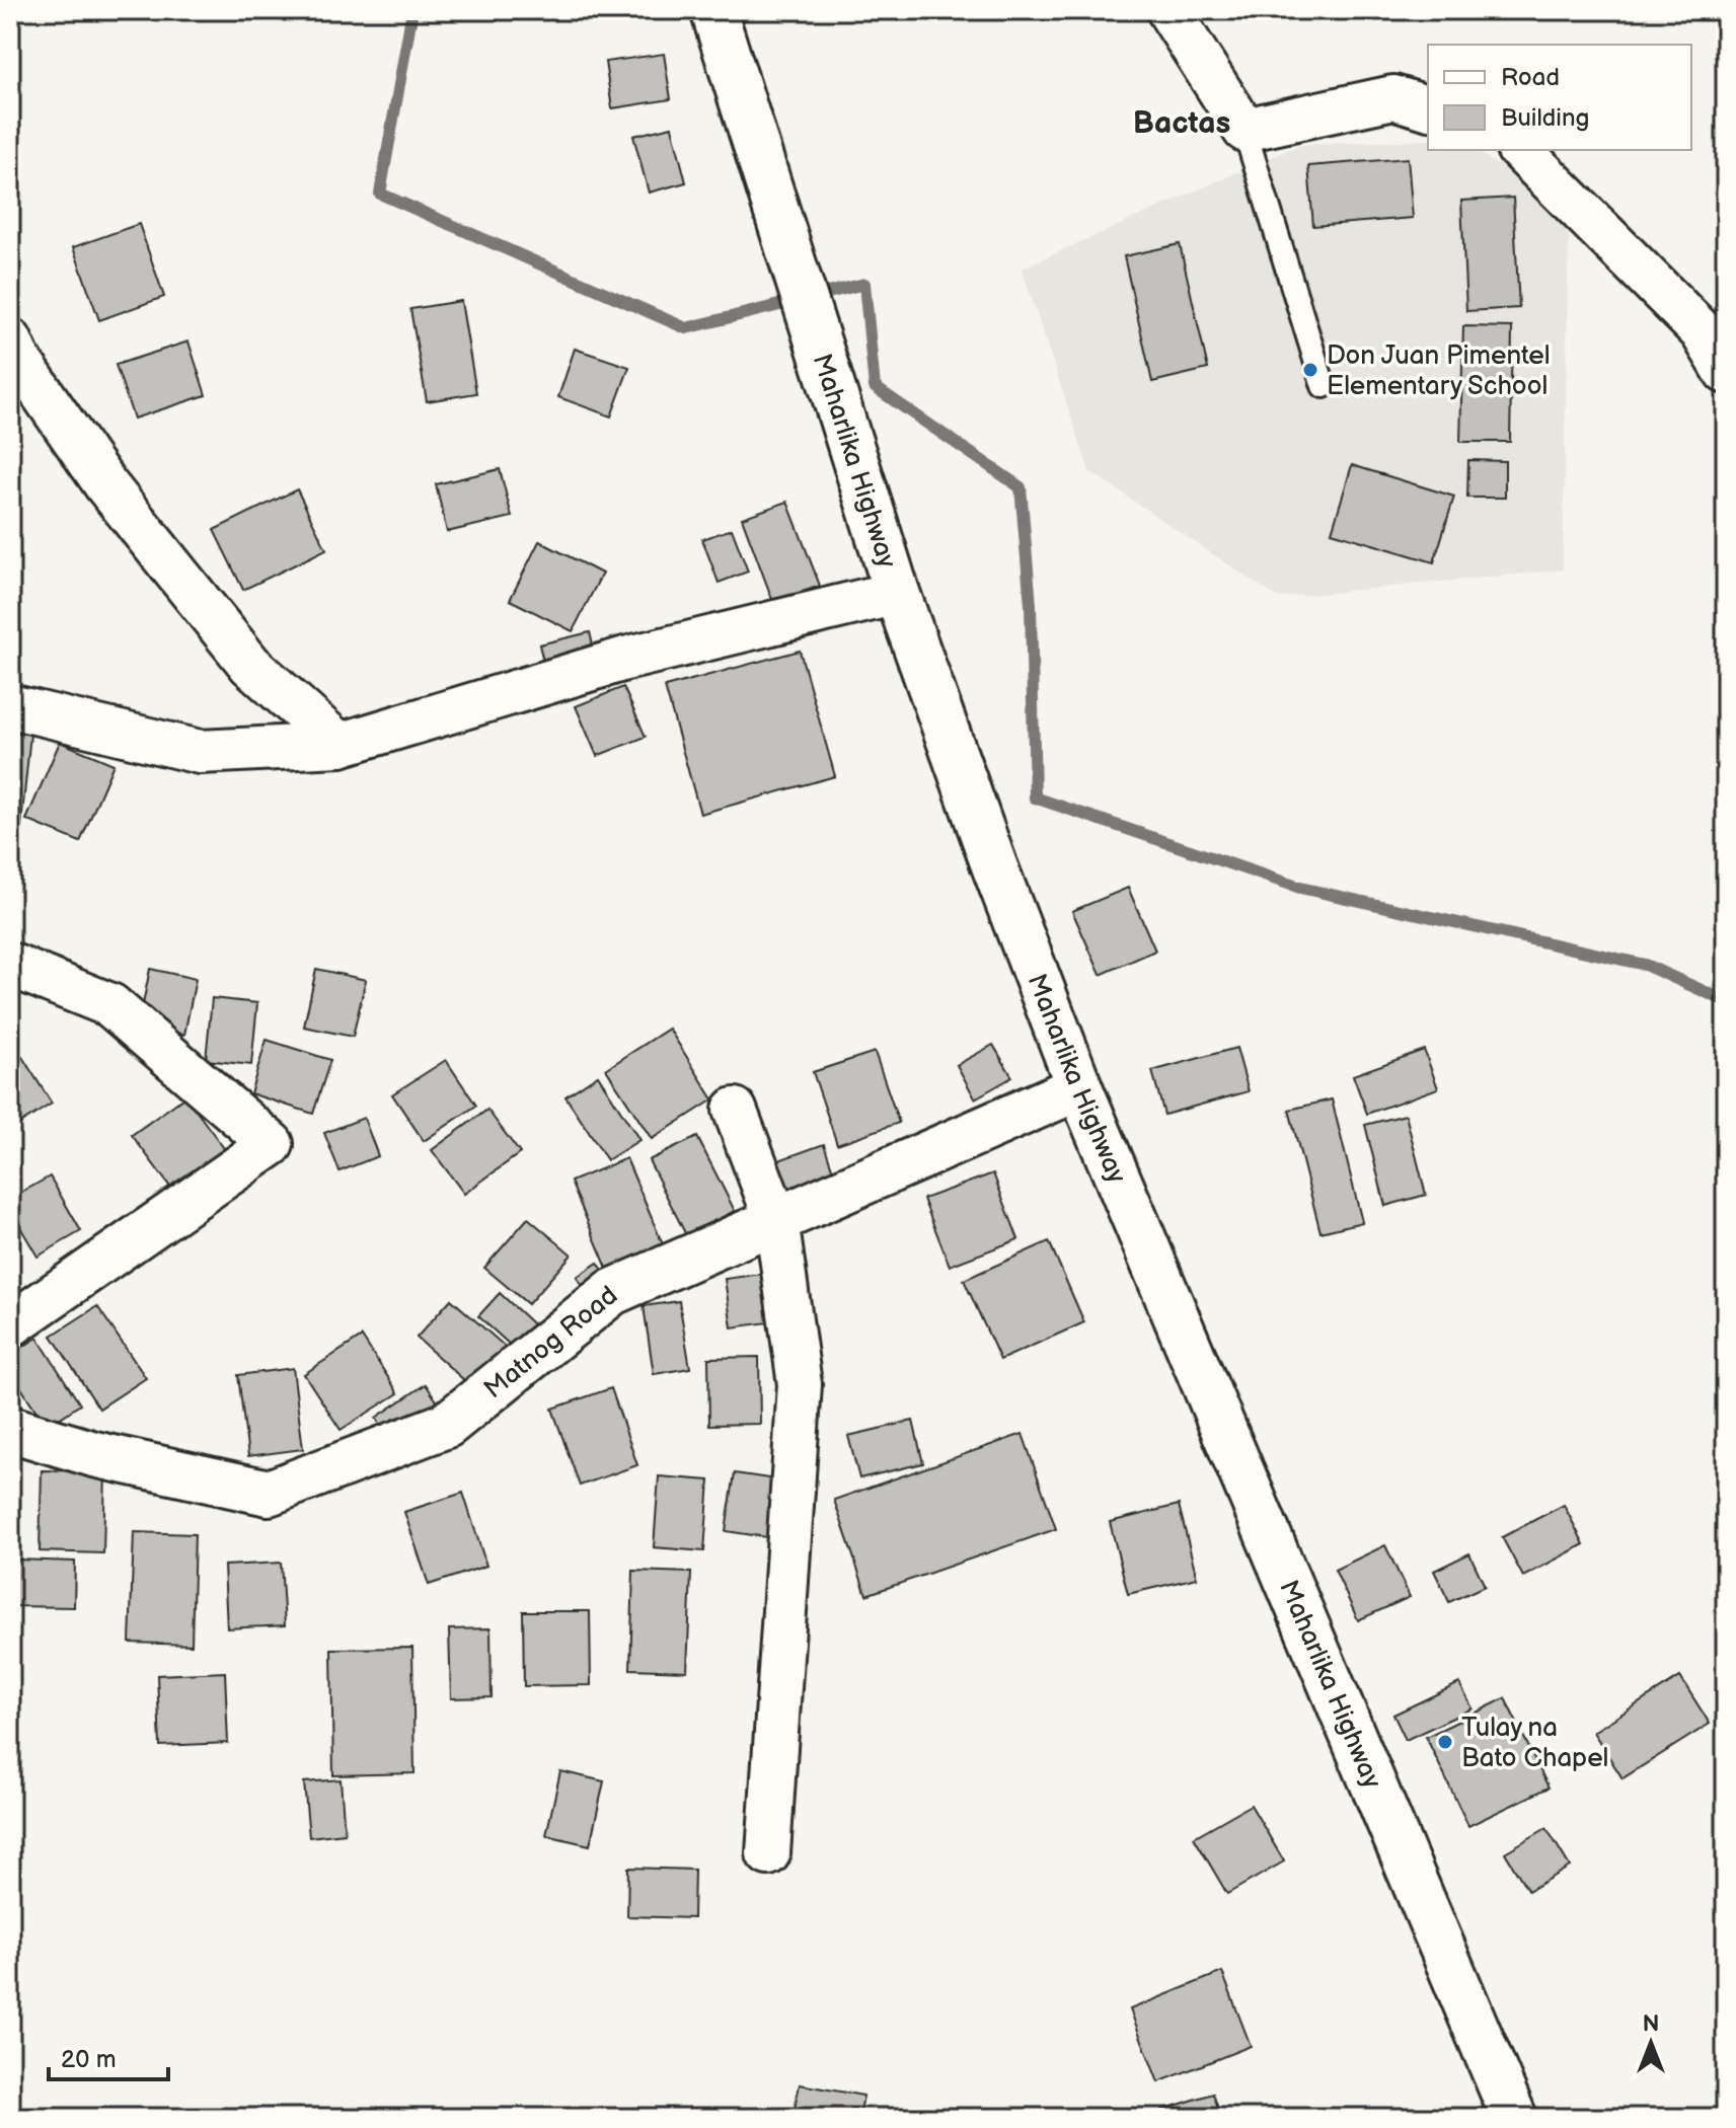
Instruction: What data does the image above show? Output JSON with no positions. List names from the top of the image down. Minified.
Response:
{"streets":{"main road":["Maharlika Highway","Matnog Road"]},"crossings":[["Maharlika Highway","Matnog Road"]],"districts":["Bactas"],"places":["Don Juan Pimentel Elementary School","Tulay na Bato Chapel"],"legend":["Road","Building"],"scale_bar":"20 m","north":"top"}
